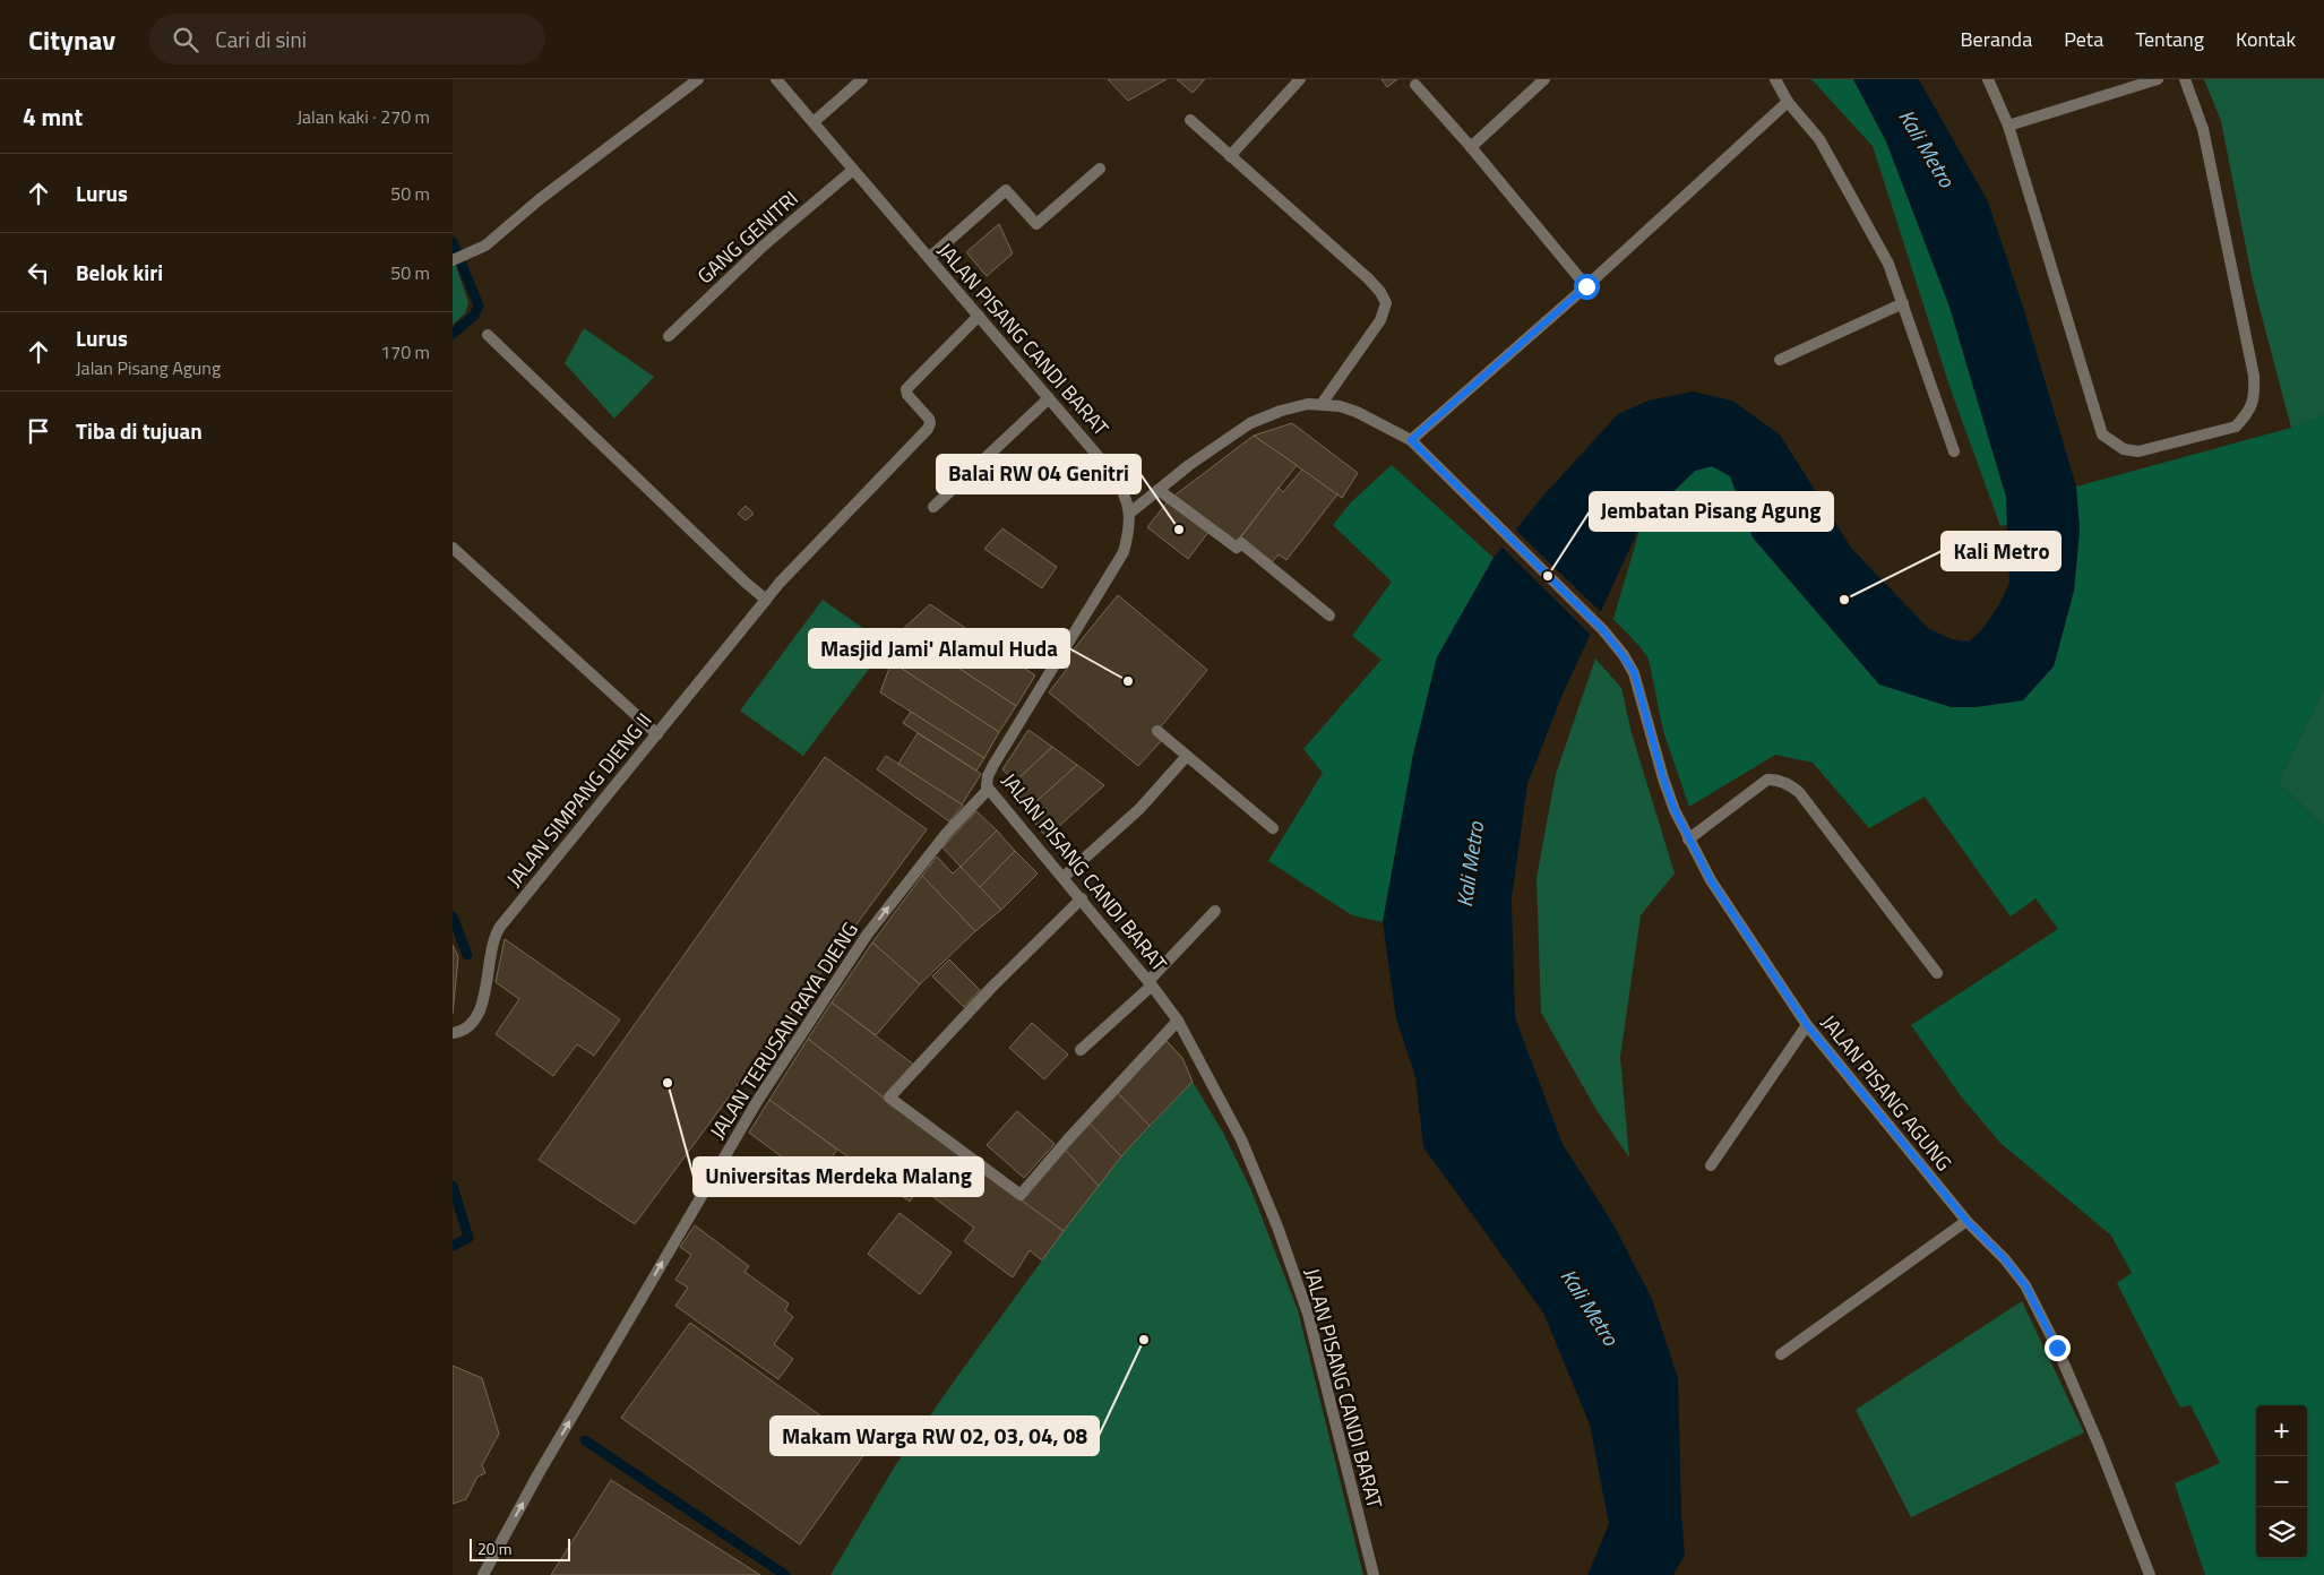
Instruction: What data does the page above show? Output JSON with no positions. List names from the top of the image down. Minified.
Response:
{"streets":{"street":["GANG GENITRI","JALAN PISANG CANDI BARAT","JALAN SIMPANG DIENG II","JALAN TERUSAN RAYA DIENG","JALAN PISANG AGUNG"]},"crossings":[["GANG GENITRI","JALAN PISANG CANDI BARAT"],["JALAN PISANG CANDI BARAT","JALAN SIMPANG DIENG II"],["JALAN PISANG CANDI BARAT","JALAN TERUSAN RAYA DIENG"],["JALAN PISANG CANDI BARAT","JALAN PISANG AGUNG"]],"one_way":["JALAN TERUSAN RAYA DIENG"],"water":["Kali Metro"],"places":["Balai RW 04 Genitri","Jembatan Pisang Agung","Kali Metro","Masjid Jami' Alamul Huda","Universitas Merdeka Malang","Makam Warga RW 02, 03, 04, 08"],"scale_bar":"20 m","page":{"header":"Citynav","search":"Cari di sini","nav":["Beranda","Peta","Tentang","Kontak"],"heading":["4 mnt","Jalan kaki · 270 m"],"list":[["Lurus","50 m"],["Belok kiri","50 m"],["Lurus","Jalan Pisang Agung","170 m"],"Tiba di tujuan"],"map_buttons":["+","−"],"scale":"20 m"}}
